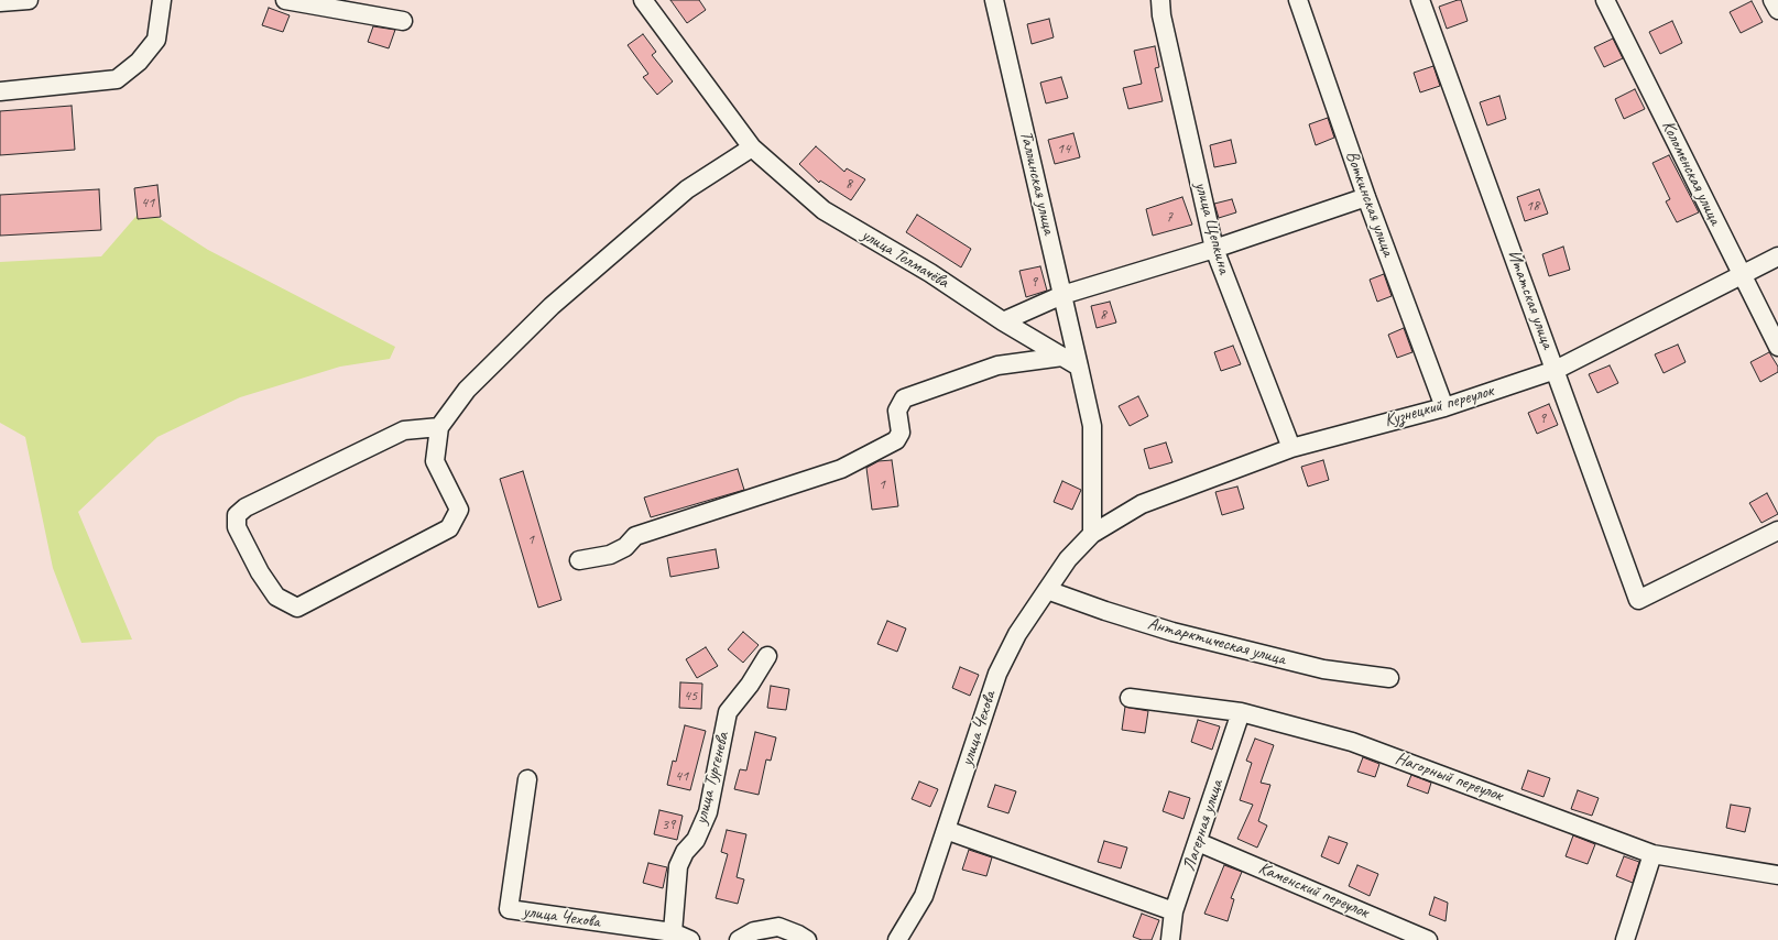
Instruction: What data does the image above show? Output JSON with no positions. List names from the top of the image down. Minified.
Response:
{"streets":{"street":["Коломенская улица","Таллинская улица","Воткинская улица","улица Щепкина","улица Толмачёва","Итатская улица","Кузнецкий переулок","Антарктическая улица","улица Чехова","Нагорный переулок","улица Тургенева","Лагерная улица","Каменский переулок"]},"crossings":[["Коломенская улица","Кузнецкий переулок"],["Таллинская улица","улица Толмачёва"],["Воткинская улица","Кузнецкий переулок"],["улица Щепкина","Кузнецкий переулок"],["Итатская улица","Кузнецкий переулок"],["Кузнецкий переулок","улица Чехова"],["Антарктическая улица","улица Чехова"],["улица Чехова","улица Тургенева"],["Нагорный переулок","Лагерная улица"],["Лагерная улица","Каменский переулок"]],"house_numbers":["14","8","41","18","7","9","8","9","1","1","45","41","39"]}
